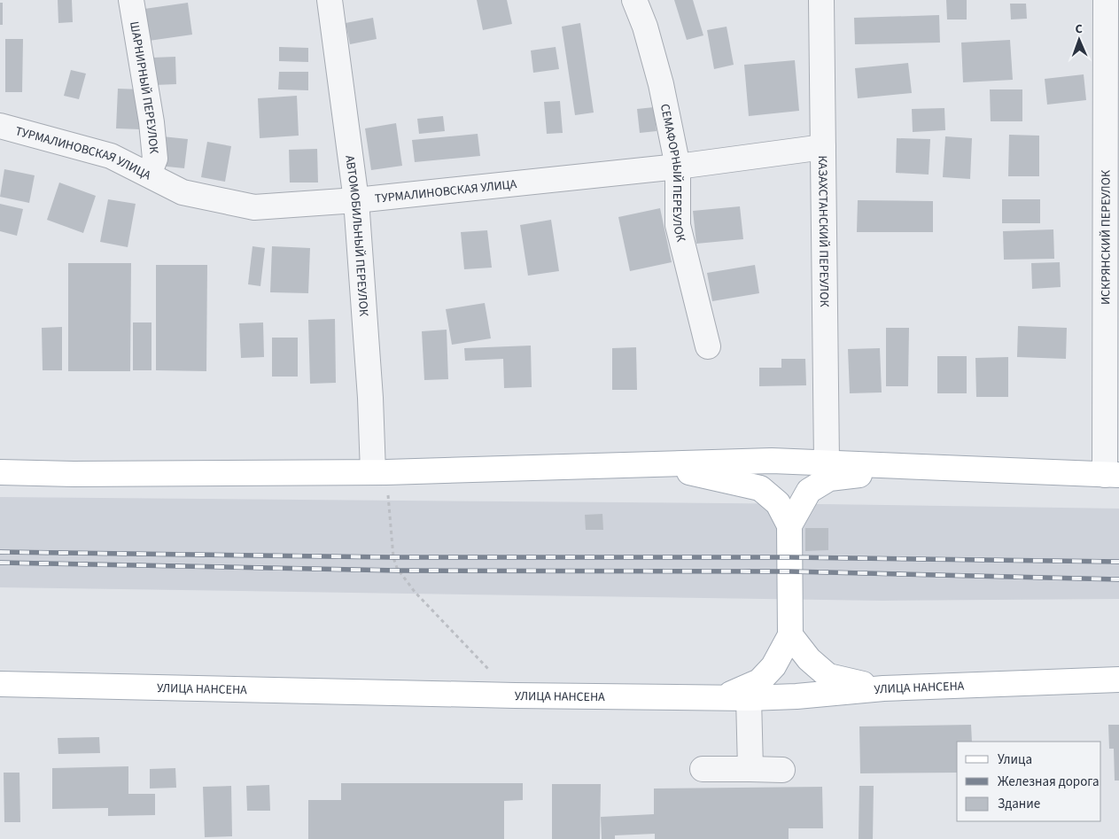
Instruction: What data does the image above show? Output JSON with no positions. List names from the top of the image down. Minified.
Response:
{"streets":{"main road":["УЛИЦА НАНСЕНА"],"street":["ШАРНИРНЫЙ ПЕРЕУЛОК","ТУРМАЛИНОВСКАЯ УЛИЦА","СЕМАФОРНЫЙ ПЕРЕУЛОК","КАЗАХСТАНСКИЙ ПЕРЕУЛОК","АВТОМОБИЛЬНЫЙ ПЕРЕУЛОК","ИСКРЯНСКИЙ ПЕРЕУЛОК"]},"crossings":[["ШАРНИРНЫЙ ПЕРЕУЛОК","ТУРМАЛИНОВСКАЯ УЛИЦА"],["ТУРМАЛИНОВСКАЯ УЛИЦА","СЕМАФОРНЫЙ ПЕРЕУЛОК"],["ТУРМАЛИНОВСКАЯ УЛИЦА","КАЗАХСТАНСКИЙ ПЕРЕУЛОК"],["ТУРМАЛИНОВСКАЯ УЛИЦА","АВТОМОБИЛЬНЫЙ ПЕРЕУЛОК"]],"legend":["Улица","Железная дорога","Здание"],"north":"top"}
